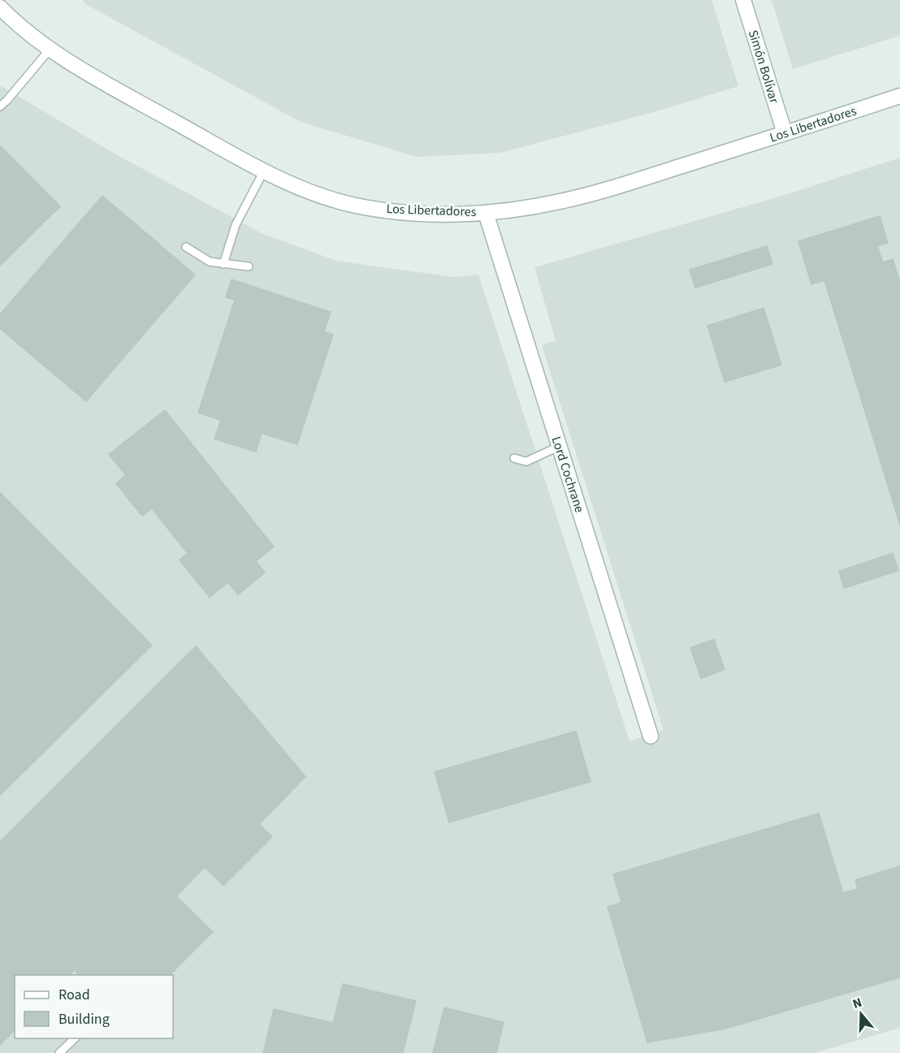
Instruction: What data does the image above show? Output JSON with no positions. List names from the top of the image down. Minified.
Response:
{"streets":{"street":["Simón Bolívar","Los Libertadores","Lord Cochrane"]},"crossings":[["Simón Bolívar","Los Libertadores"],["Los Libertadores","Lord Cochrane"]],"legend":["Road","Building"],"north":"top"}
